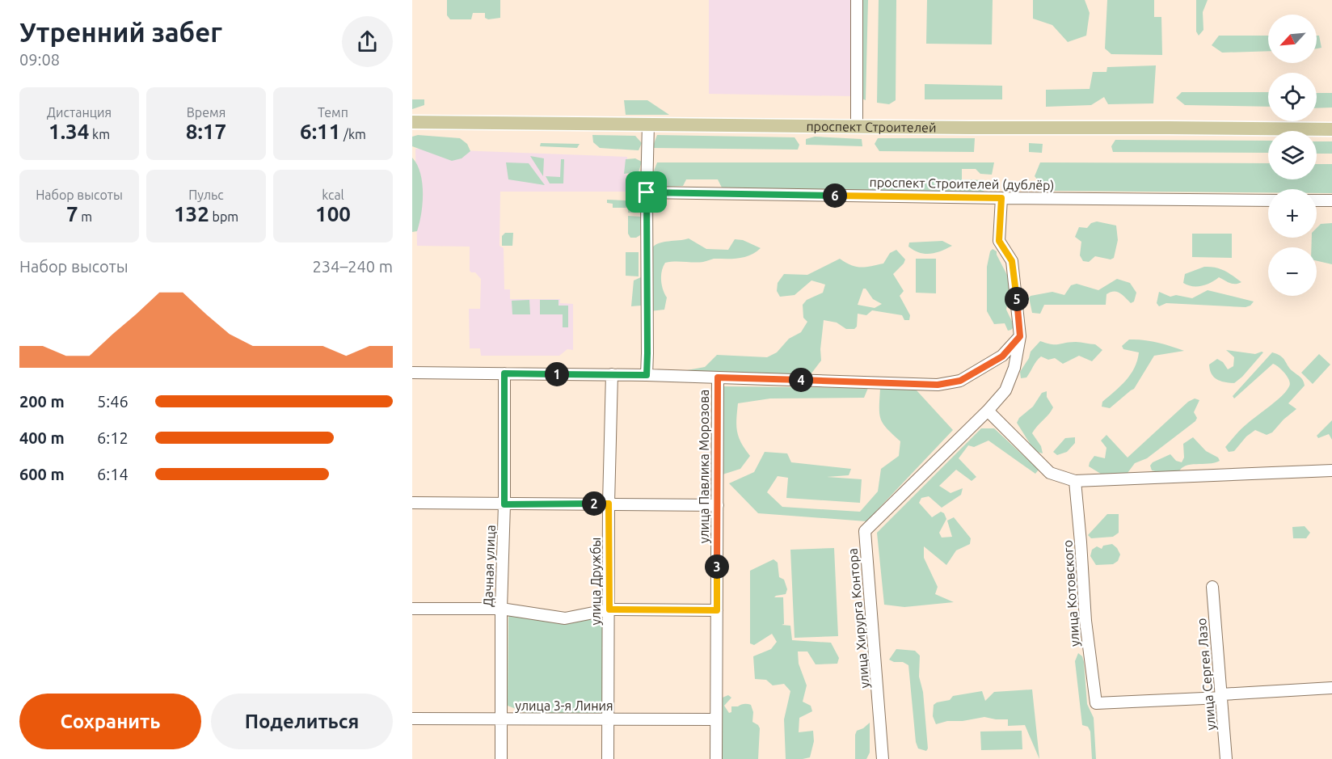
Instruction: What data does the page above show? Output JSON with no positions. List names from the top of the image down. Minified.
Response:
{"streets":{"main road":["проспект Строителей"],"street":["проспект Строителей (дублёр)","улица Павлика Морозова","Дачная улица","улица Дружбы","улица Котовского","улица Хирурга Контора","улица Сергея Лазо","улица 3-я Линия"]},"crossings":[["улица Павлика Морозова","улица 3-я Линия"],["Дачная улица","улица 3-я Линия"],["улица Дружбы","улица 3-я Линия"],["улица Котовского","улица Сергея Лазо"]],"north":"bottom left","page":{"heading":["Утренний забег","09:08"],"map_buttons":["+","−"],"stats":[["Дистанция","1.34 km"],["Время","8:17"],["Темп","6:11 /km"],["Набор высоты","7 m"],["Пульс","132 bpm"],["kcal","100"]],"pins":["6","5","1","4","2","3"],"chart":["Набор высоты","234–240 m"],"list":[{"name":"200 m","note":"5:46"},{"name":"400 m","note":"6:12"},{"name":"600 m","note":"6:14"}],"buttons":["Сохранить","Поделиться"]}}
